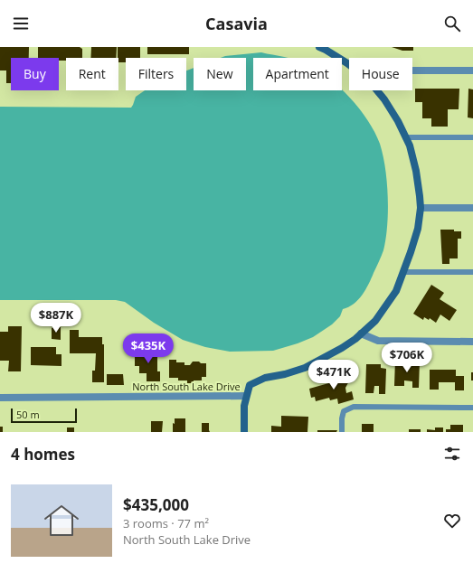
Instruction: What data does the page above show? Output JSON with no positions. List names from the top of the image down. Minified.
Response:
{"streets":{"street":["North South Lake Drive"]},"scale_bar":"50 m","page":{"header":"Casavia","chip":["Buy","Rent","Filters","New","Apartment","House"],"price":["$887K","$435K","$706K","$471K"],"scale":"50 m","heading":"4 homes","list":[{"name":"$435,000","note":"3 rooms · 77 m² · North South Lake Drive"}]}}
